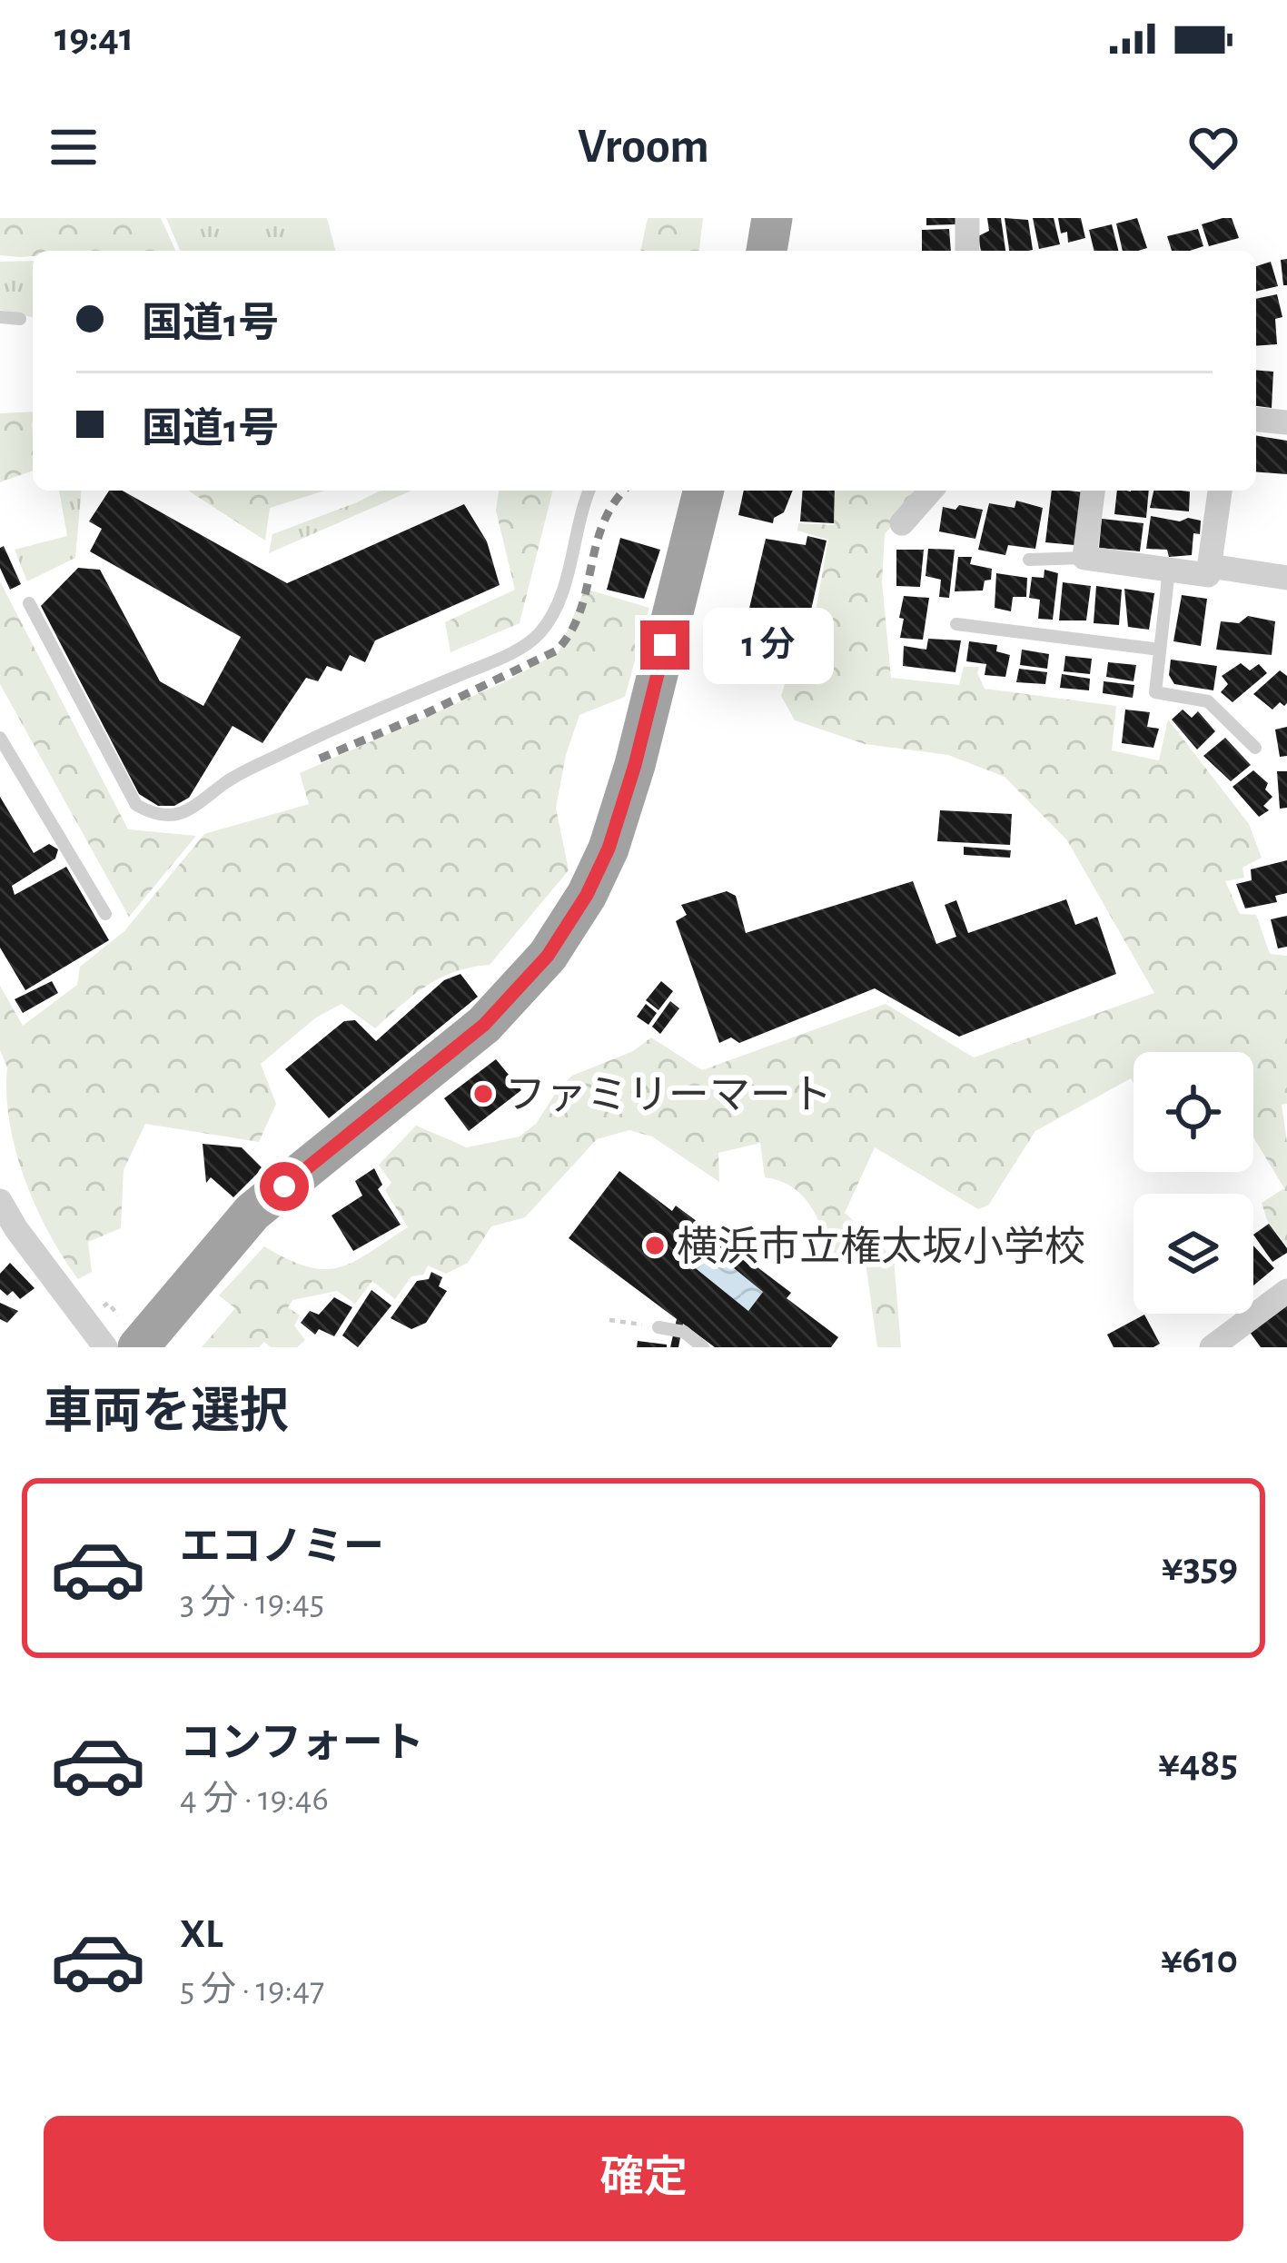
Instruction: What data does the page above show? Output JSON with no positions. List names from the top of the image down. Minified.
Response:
{"places":["ファミリーマート","横浜市立権太坂小学校"],"page":{"status":"19:41","header":"Vroom","banner":["国道1号","国道1号"],"bubble":"1 分","heading":"車両を選択","list":[{"name":"エコノミー","note":"3 分 · 19:45","value":"¥359"},{"name":"コンフォート","note":"4 分 · 19:46","value":"¥485"},{"name":"XL","note":"5 分 · 19:47","value":"¥610"}],"buttons":"確定"}}
